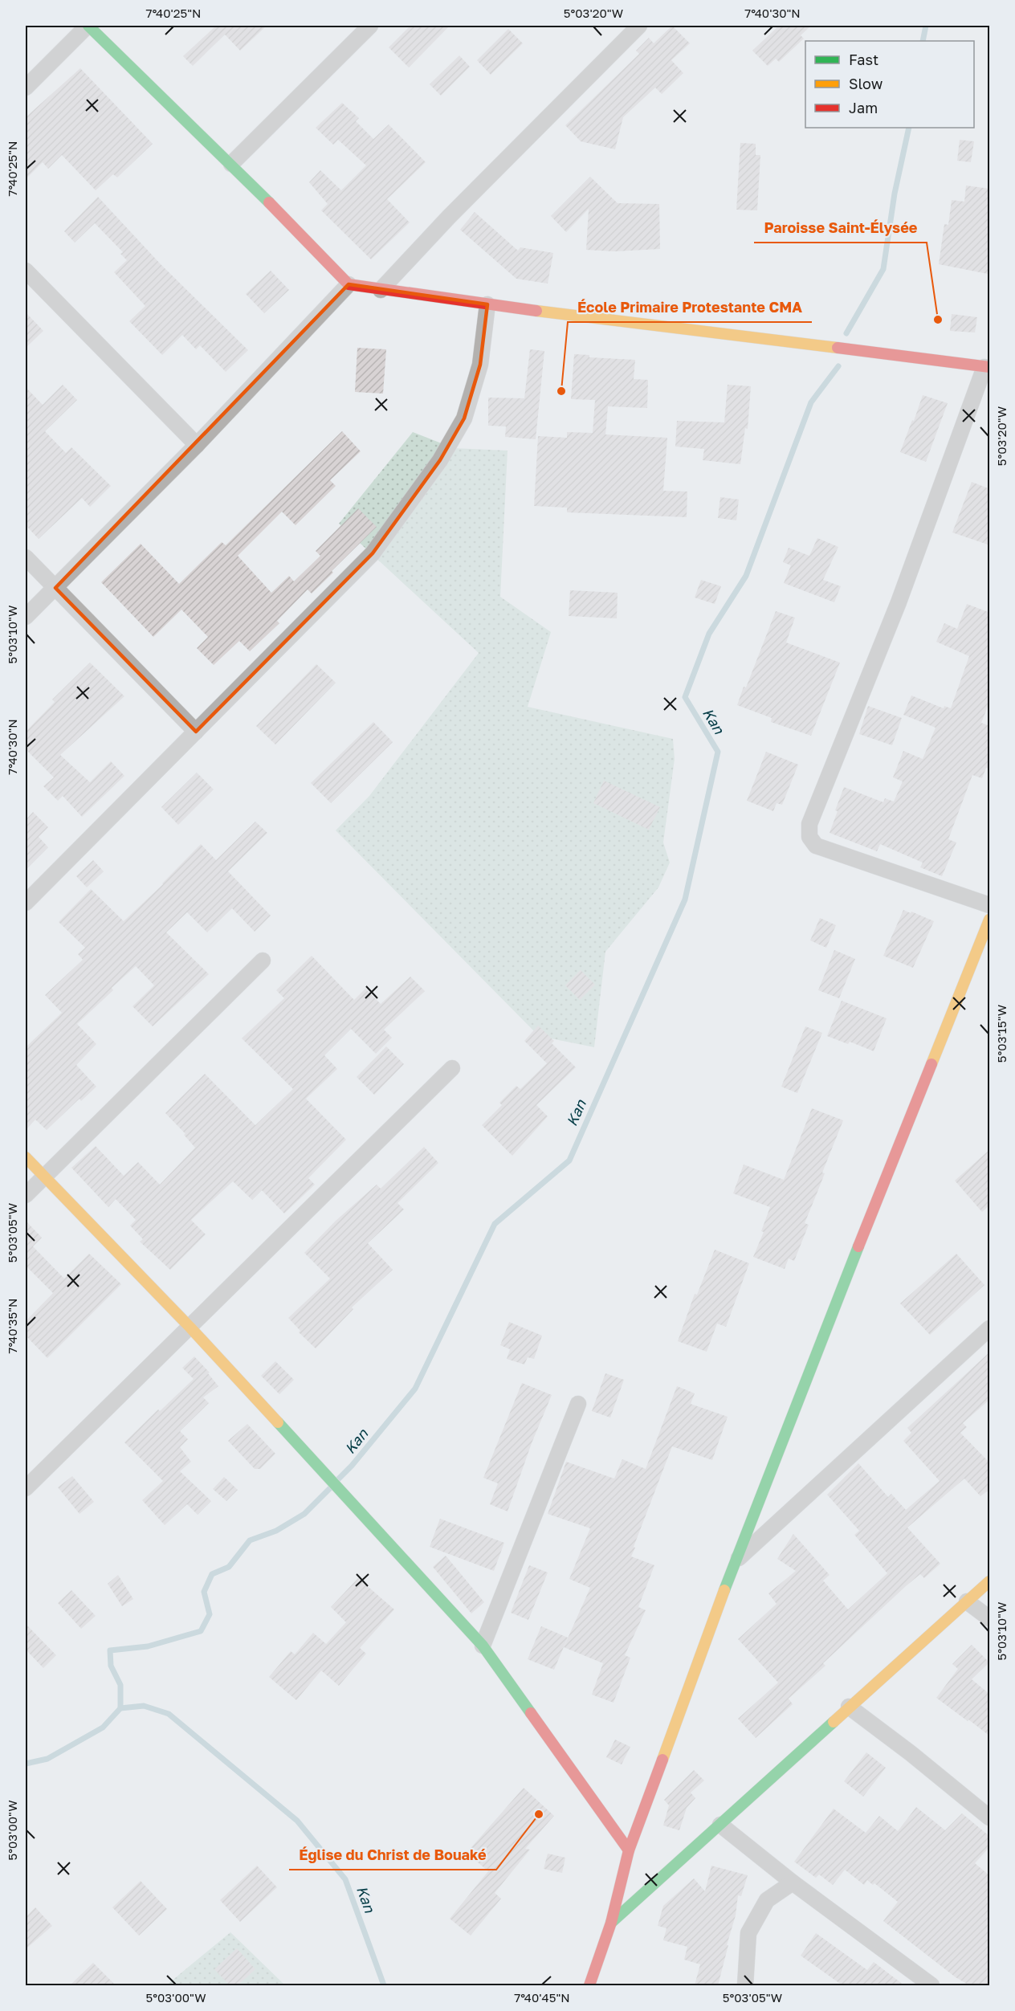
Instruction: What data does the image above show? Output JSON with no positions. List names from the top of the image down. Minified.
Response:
{"water":["Kan"],"places":["Paroisse Saint-Élysée","École Primaire Protestante CMA","Église du Christ de Bouaké"],"legend":["Fast","Slow","Jam"],"coordinates":["7°40'25\"N","5°03'20\"W","7°40'30\"N","5°03'10\"W","5°03'15\"W","5°03'05\"W","7°40'35\"N","5°03'00\"W","7°40'45\"N"]}
